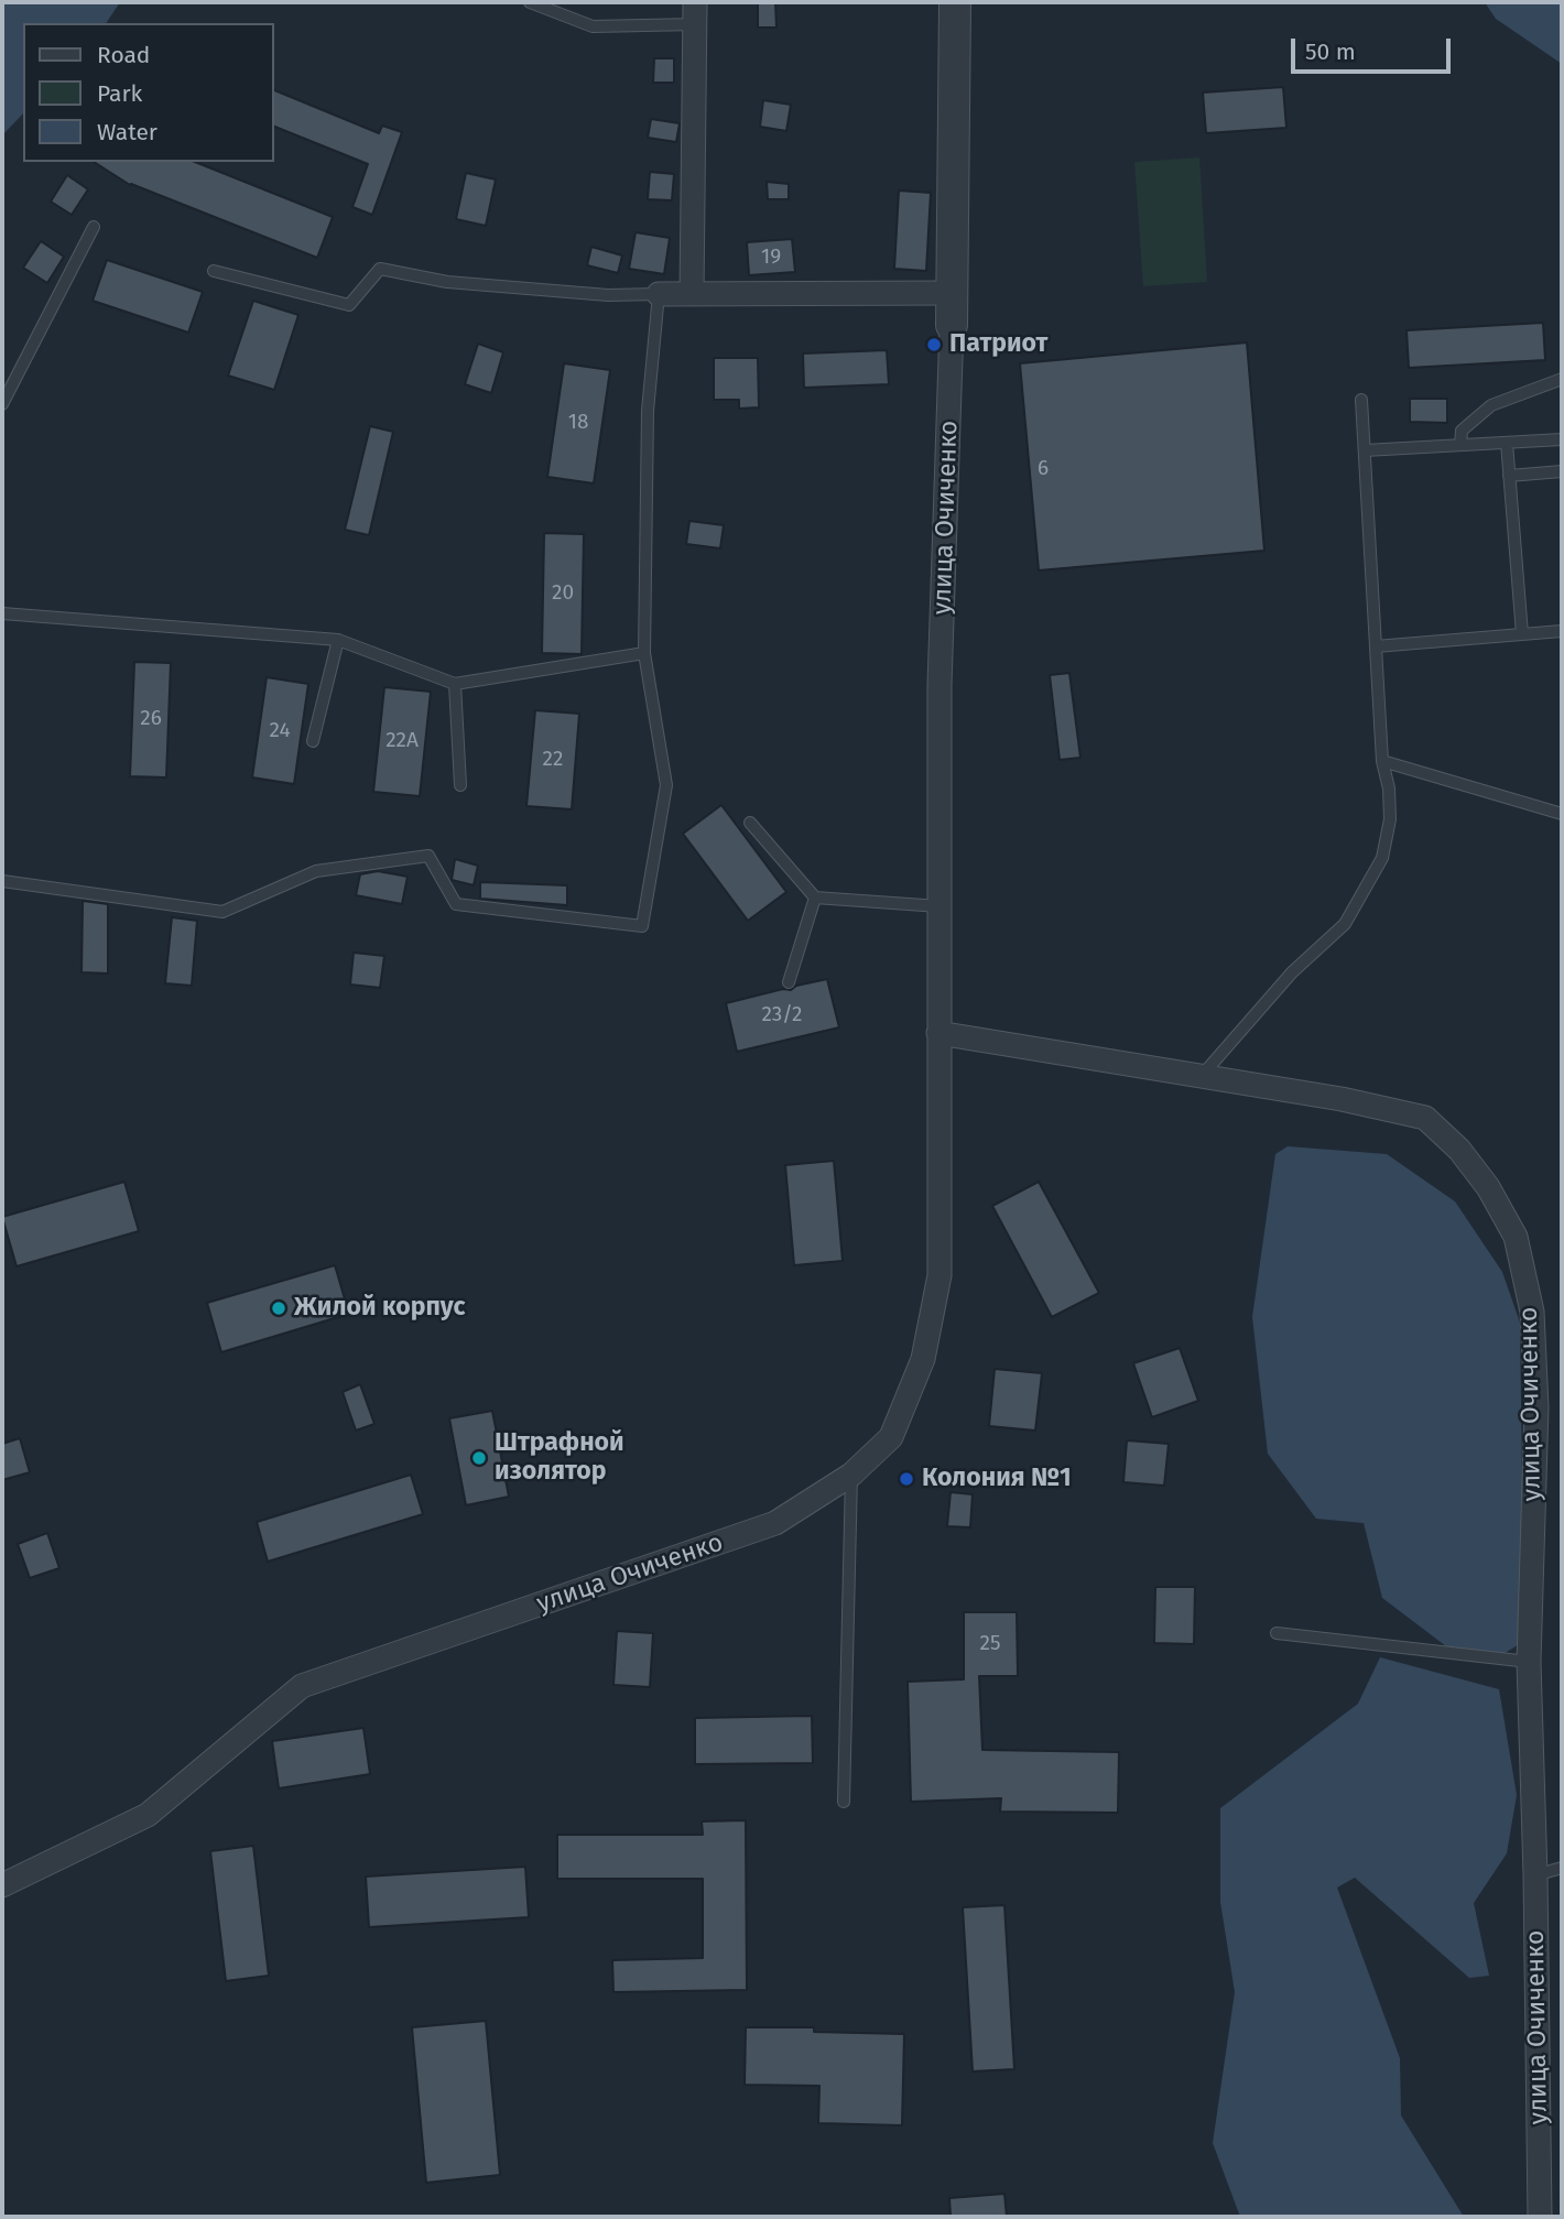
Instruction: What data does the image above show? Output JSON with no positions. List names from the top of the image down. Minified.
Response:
{"streets":{"street":["улица Очиченко"]},"places":["Патриот","Жилой корпус","Штрафной изолятор","Колония №1"],"house_numbers":["19","18","6","20","26","24","22А","22","23/2","25"],"legend":["Road","Park","Water"],"scale_bar":"50 m"}
